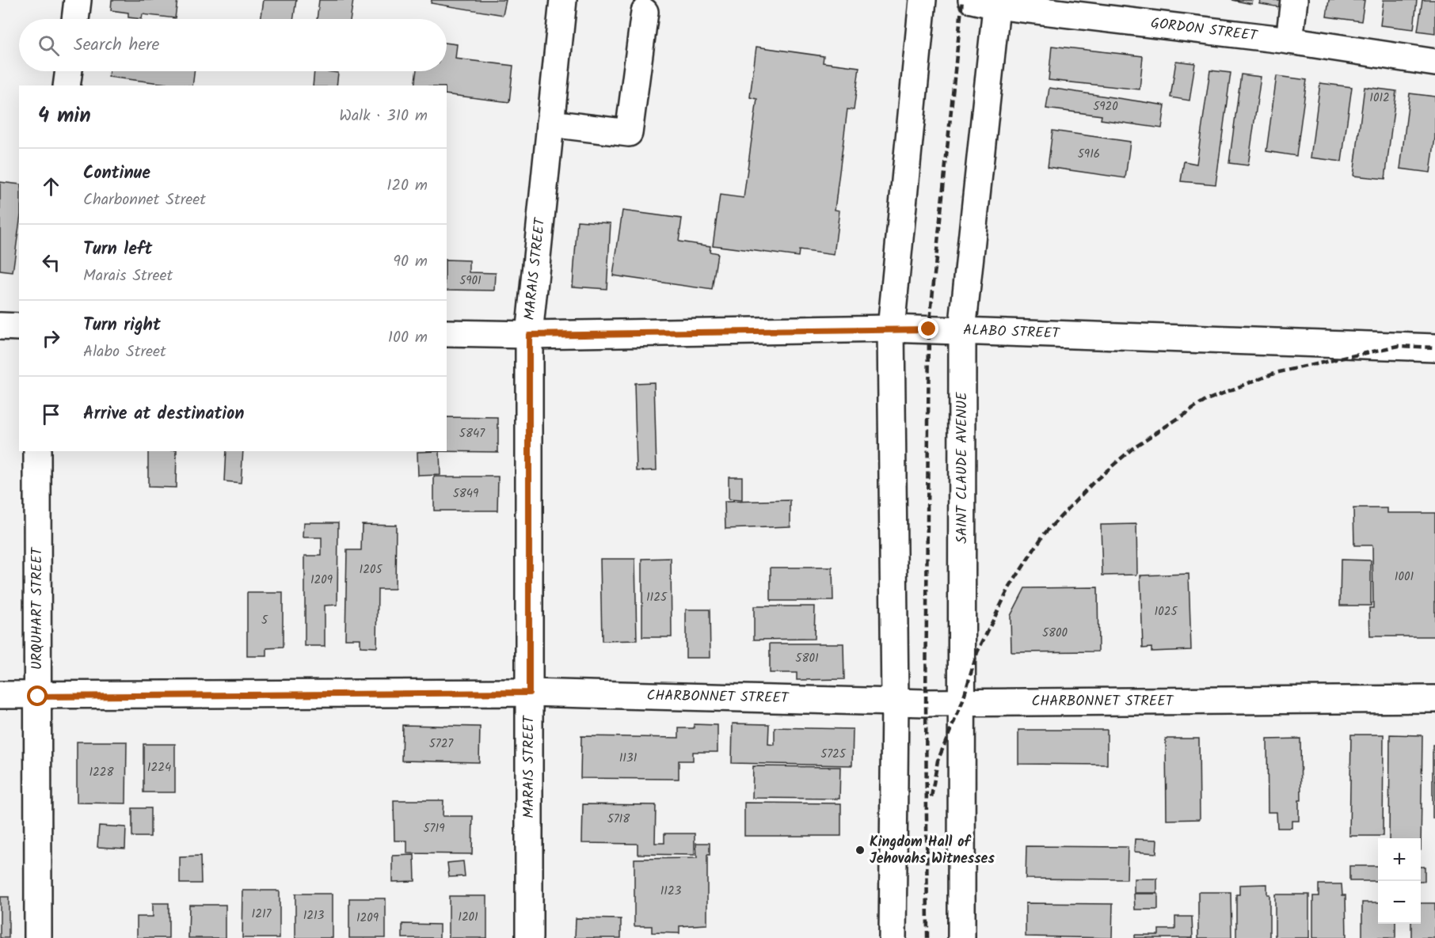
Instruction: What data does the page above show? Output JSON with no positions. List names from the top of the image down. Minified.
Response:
{"streets":{"street":["GORDON STREET","MARAIS STREET","ALABO STREET","SAINT CLAUDE AVENUE","URQUHART STREET","CHARBONNET STREET"]},"crossings":[["GORDON STREET","SAINT CLAUDE AVENUE"],["MARAIS STREET","ALABO STREET"],["MARAIS STREET","CHARBONNET STREET"],["ALABO STREET","SAINT CLAUDE AVENUE"],["SAINT CLAUDE AVENUE","CHARBONNET STREET"],["URQUHART STREET","CHARBONNET STREET"]],"places":["Kingdom Hall of Jehovahs Witnesses"],"house_numbers":["1012","5920","5916","5901","5847","5849","1205","1001","1209","1125","1025","5","5800","5801","5727","5725","1131","1224","1228","5718","5719","1123","1217","1213","1201","1209"],"page":{"search":"Search here","heading":["4 min","Walk · 310 m"],"list":[["Continue","Charbonnet Street","120 m"],["Turn left","Marais Street","90 m"],["Turn right","Alabo Street","100 m"],"Arrive at destination"],"map_buttons":["+","−"]}}
